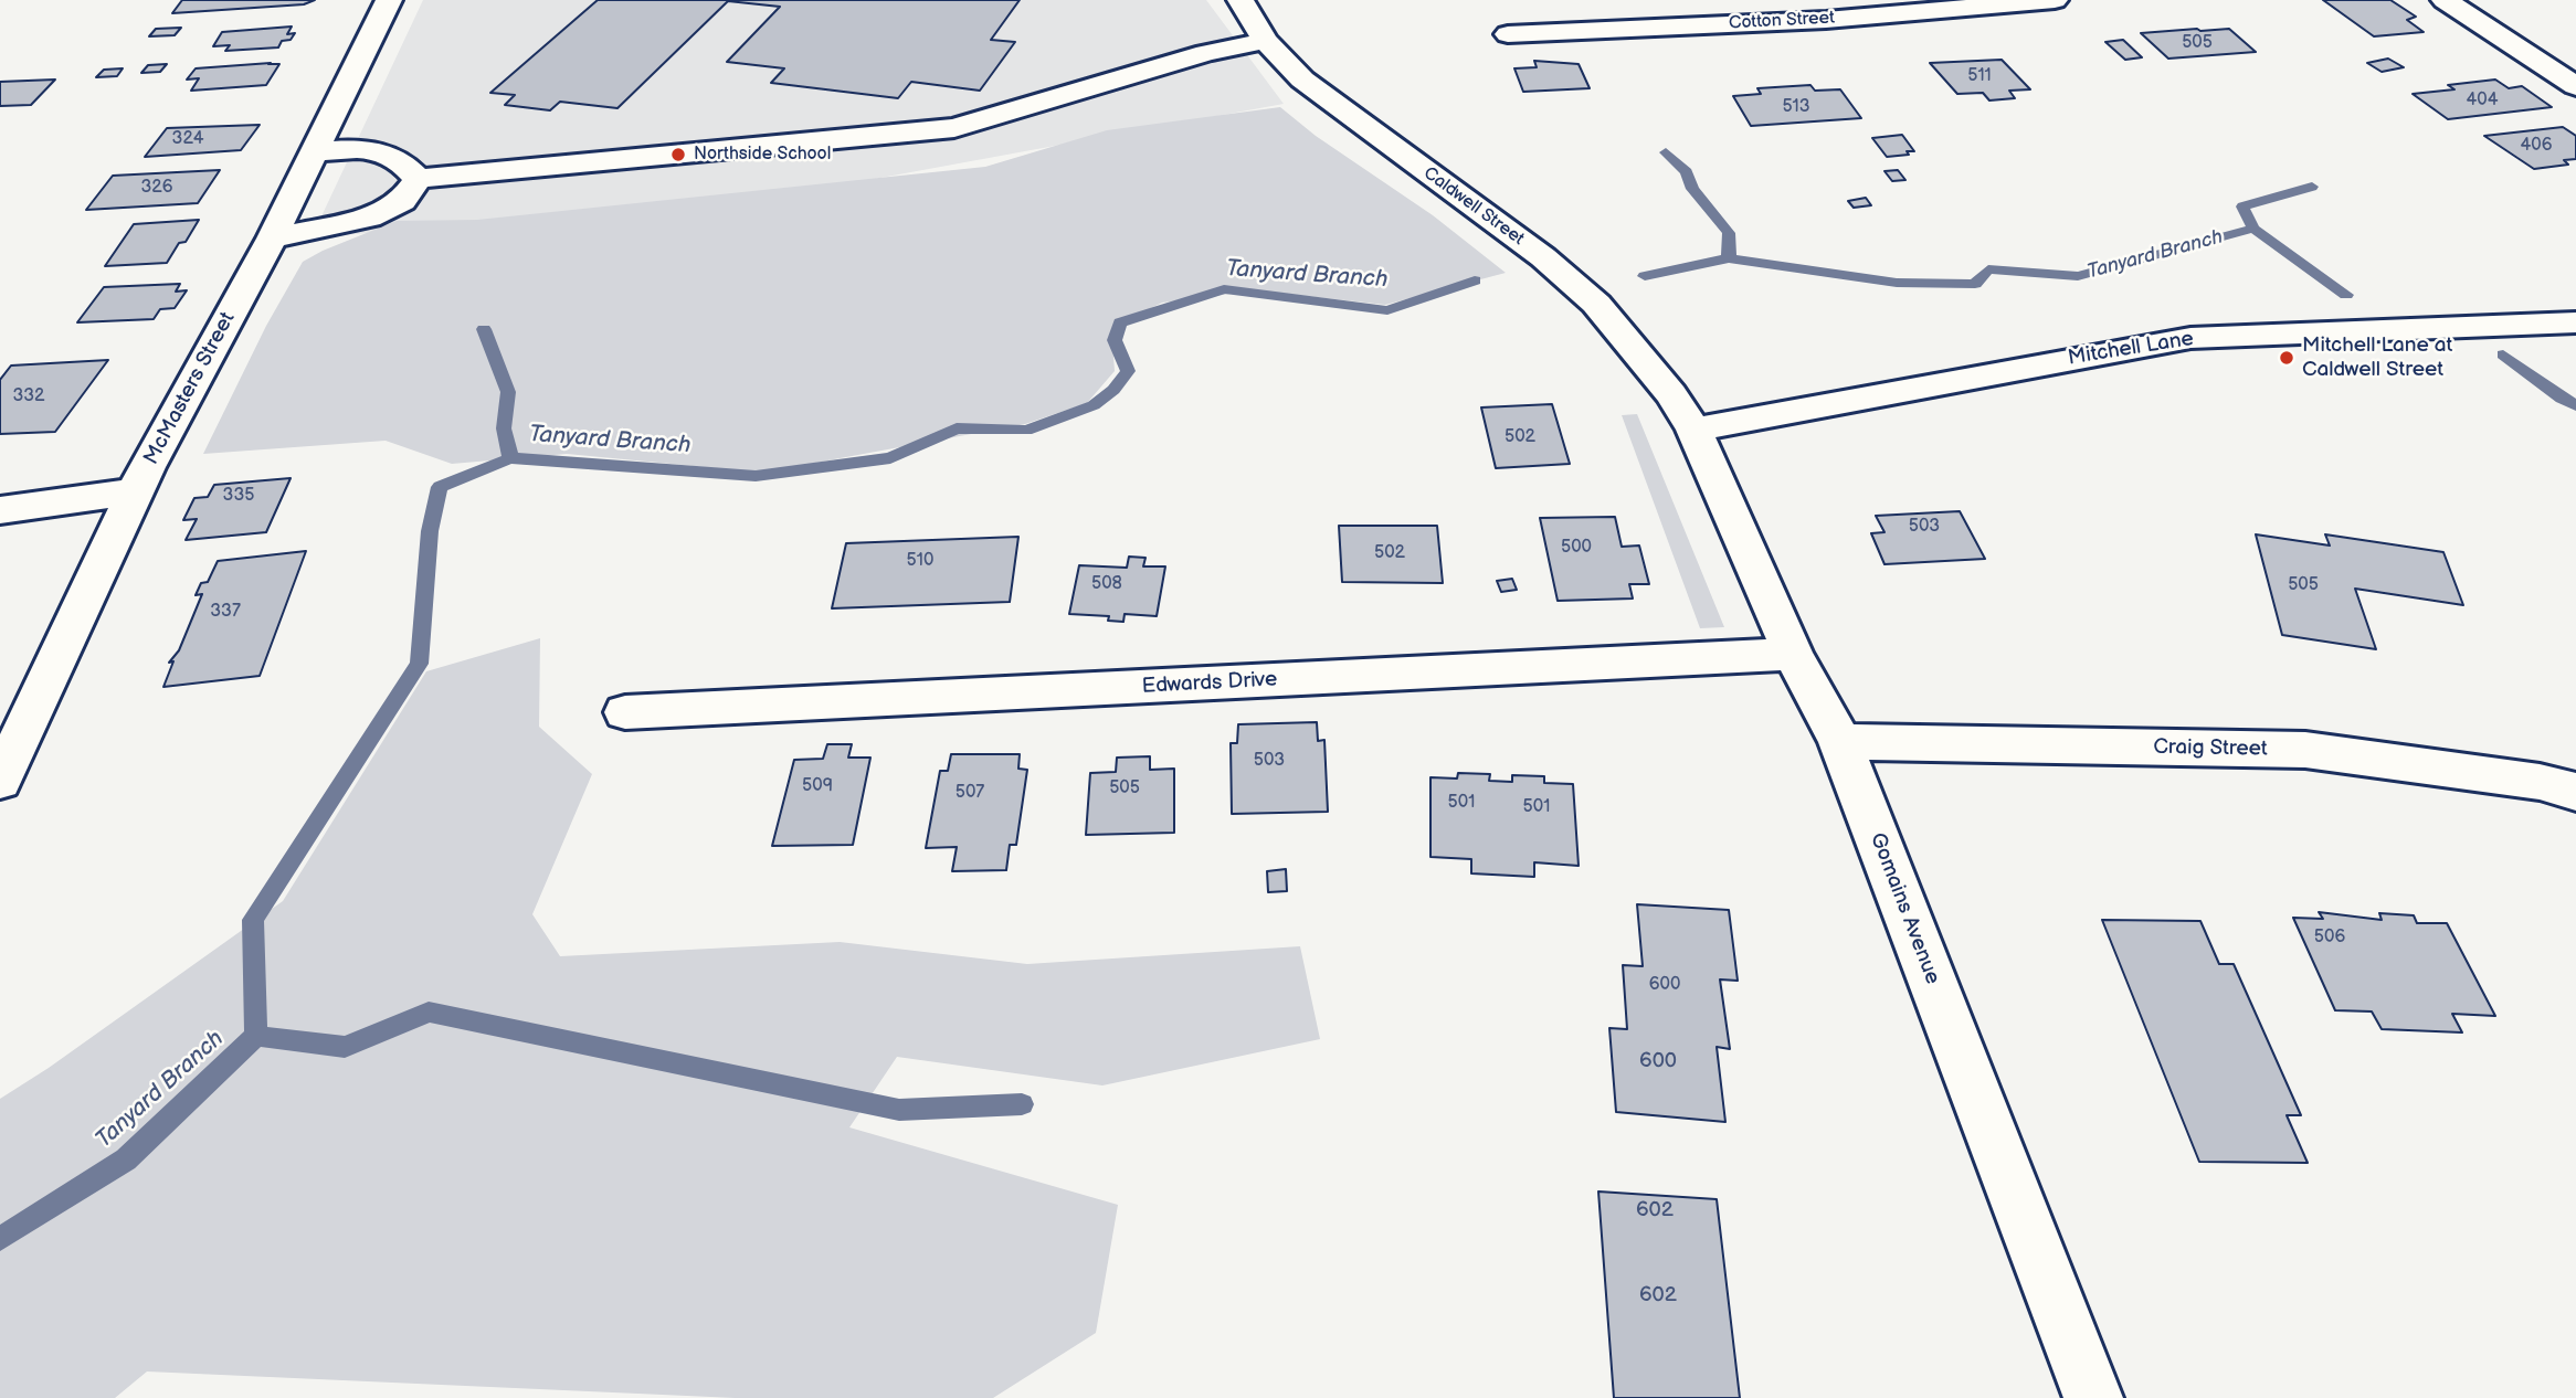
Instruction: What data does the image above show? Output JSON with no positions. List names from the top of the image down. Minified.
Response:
{"streets":{"street":["Cotton Street","Caldwell Street","Mitchell Lane","McMasters Street","Edwards Drive","Craig Street","Gomains Avenue"]},"crossings":[["Caldwell Street","Mitchell Lane"],["Caldwell Street","Gomains Avenue"],["Mitchell Lane","Gomains Avenue"],["Edwards Drive","Gomains Avenue"],["Craig Street","Gomains Avenue"]],"water":["Tanyard Branch"],"places":["Northside School","Mitchell Lane at Caldwell Street"],"house_numbers":["505","511","404","513","324","406","326","332","502","335","503","500","502","510","508","505","337","503","509","505","507","501","501","506","600","600","602","602"]}
